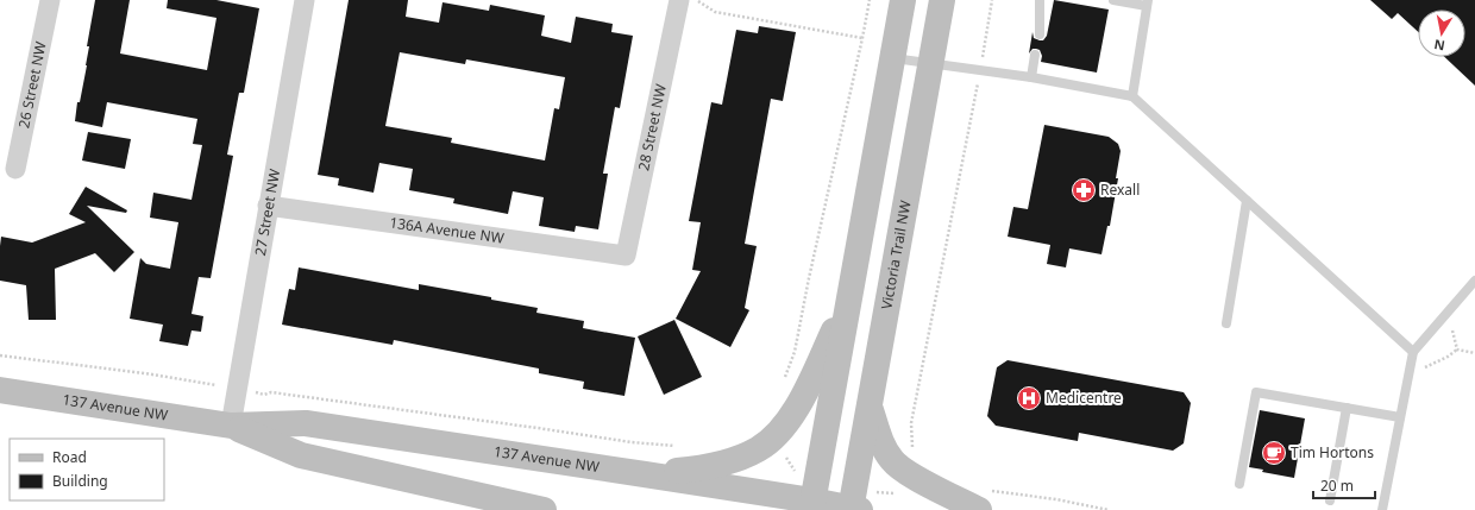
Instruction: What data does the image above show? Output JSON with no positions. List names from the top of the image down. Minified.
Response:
{"streets":{"main road":["Victoria Trail NW","137 Avenue NW"],"street":["26 Street NW","28 Street NW","27 Street NW","136A Avenue NW"]},"crossings":[["28 Street NW","136A Avenue NW"],["27 Street NW","136A Avenue NW"],["27 Street NW","137 Avenue NW"],["Victoria Trail NW","137 Avenue NW"]],"places":{"pharmacy":["Rexall"],"hospital":["Medicentre"],"cafe":["Tim Hortons"]},"legend":["Road","Building"],"scale_bar":"20 m","north":"bottom"}
